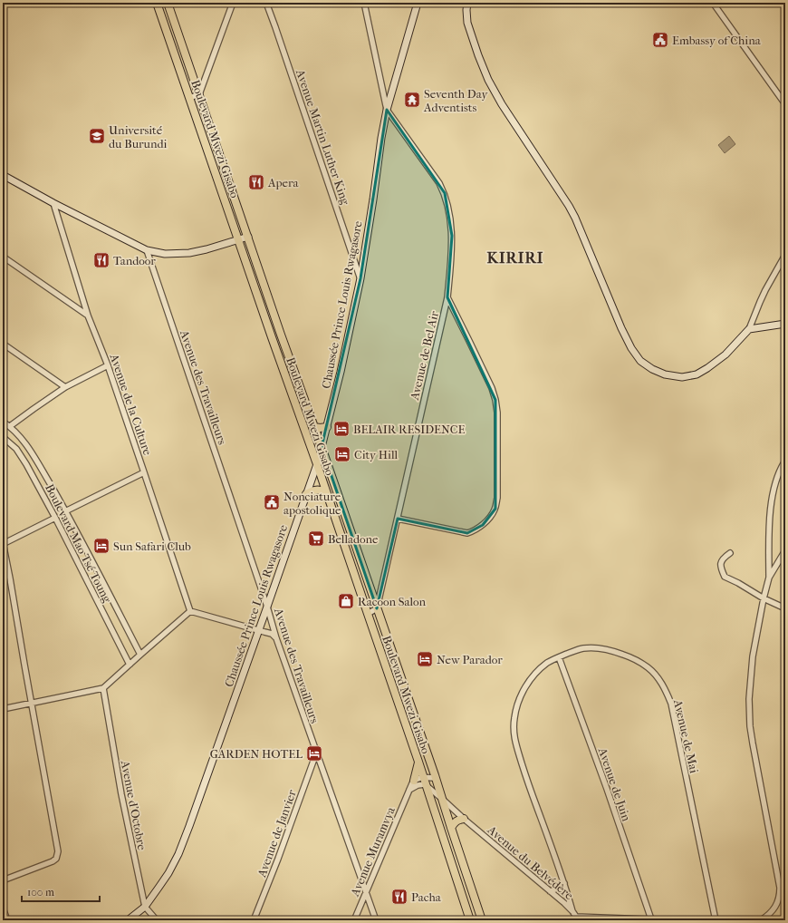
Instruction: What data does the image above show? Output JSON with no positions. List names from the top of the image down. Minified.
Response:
{"streets":{"main road":["Boulevard Mwezi Gisabo"],"street":["Avenue Martin Luther King","Chaussée Prince Louis Rwagasore","Avenue de Bel Air","Avenue des Travailleurs","Avenue de la Culture","Boulevard Mao Tsé Toung","Avenue de Mai","Avenue de Juin","Avenue d'Octobre","Avenue de Janvier","Avenue Muramvya","Avenue du Belvédère"]},"crossings":[["Avenue Martin Luther King","Chaussée Prince Louis Rwagasore"],["Boulevard Mwezi Gisabo","Chaussée Prince Louis Rwagasore"],["Boulevard Mwezi Gisabo","Avenue de Bel Air"],["Boulevard Mwezi Gisabo","Avenue du Belvédère"],["Chaussée Prince Louis Rwagasore","Avenue de Bel Air"],["Chaussée Prince Louis Rwagasore","Avenue des Travailleurs"],["Chaussée Prince Louis Rwagasore","Avenue d'Octobre"],["Avenue des Travailleurs","Avenue de Janvier"],["Avenue des Travailleurs","Avenue Muramvya"],["Avenue de Mai","Avenue de Juin"],["Avenue de Mai","Avenue du Belvédère"],["Avenue de Juin","Avenue du Belvédère"]],"districts":["KIRIRI"],"places":{"public building":["Embassy of China","Nonciature apostolique"],"temple":["Seventh Day Adventists"],"school or university":["Université du Burundi"],"restaurant":["Apera","Tandoor","Pacha"],"hotel":["BELAIR RESIDENCE","City Hill","Sun Safari Club","New Parador","GARDEN HOTEL"],"supermarket":["Belladone"],"shop":["Racoon Salon"]},"scale_bar":"100 m"}
